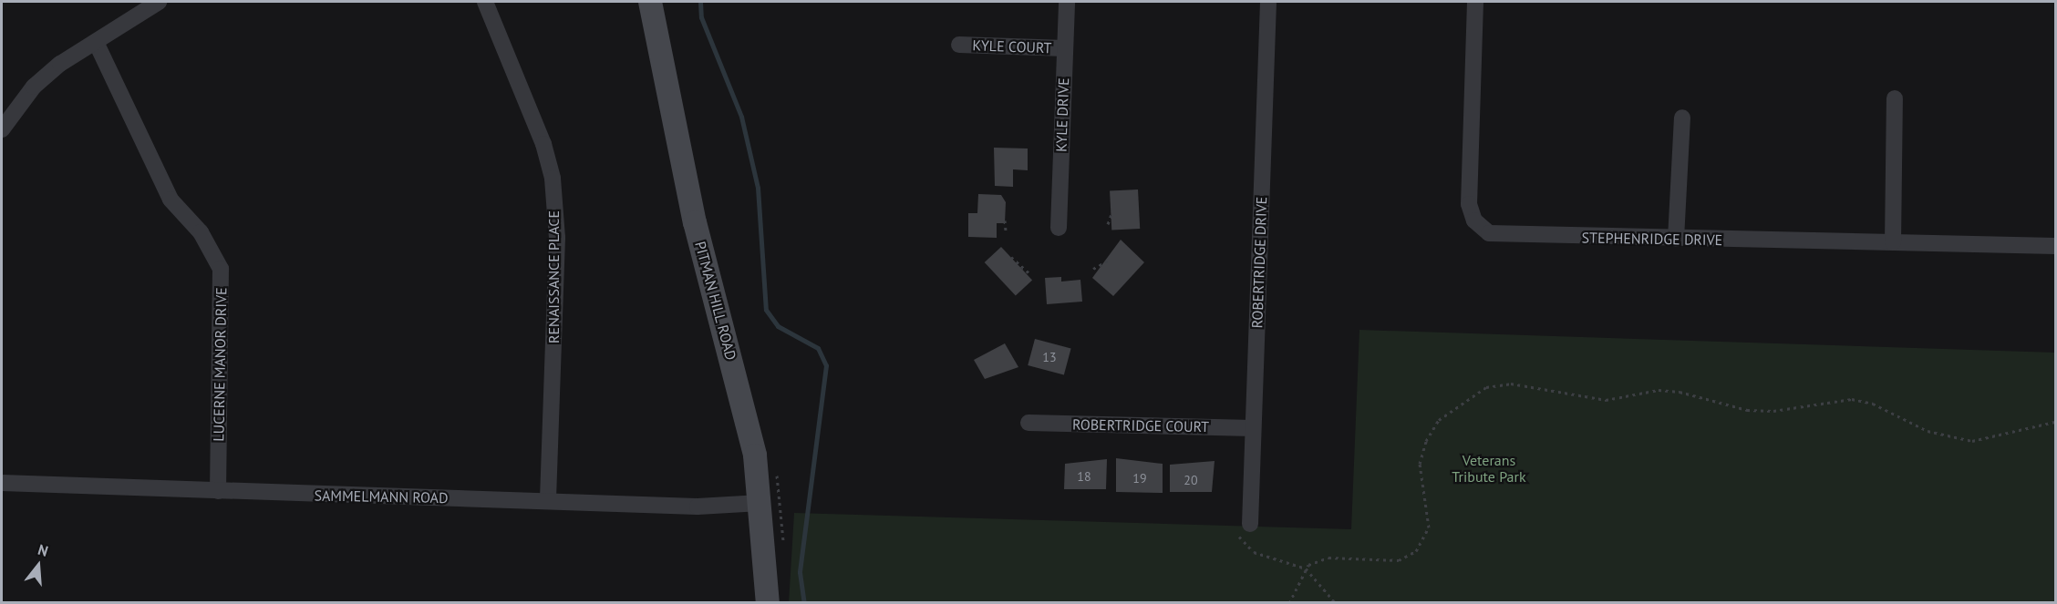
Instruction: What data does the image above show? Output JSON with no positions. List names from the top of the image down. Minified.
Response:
{"streets":{"main road":["PITMAN HILL ROAD"],"street":["KYLE COURT","KYLE DRIVE","STEPHENRIDGE DRIVE","ROBERTRIDGE DRIVE","RENAISSANCE PLACE","LUCERNE MANOR DRIVE","ROBERTRIDGE COURT","SAMMELMANN ROAD"]},"crossings":[["KYLE COURT","KYLE DRIVE"],["ROBERTRIDGE DRIVE","ROBERTRIDGE COURT"],["RENAISSANCE PLACE","SAMMELMANN ROAD"],["PITMAN HILL ROAD","SAMMELMANN ROAD"],["LUCERNE MANOR DRIVE","SAMMELMANN ROAD"]],"parks":["Veterans Tribute Park"],"house_numbers":["13","18","19","20"],"north":"top"}
